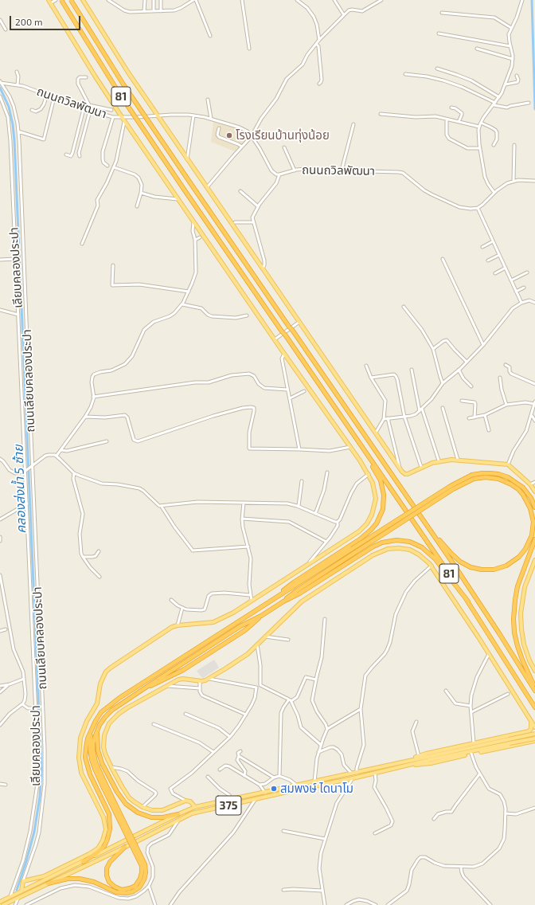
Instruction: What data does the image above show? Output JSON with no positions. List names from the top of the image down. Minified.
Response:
{"streets":{"highway":["81"],"main road":["ถนนเลียบคลองประปา","375"],"street":["ถนนถวิลพัฒนา","เลียบคลองประปา"]},"crossings":[["ถนนถวิลพัฒนา","ถนนเลียบคลองประปา"],["เลียบคลองประปา","375"],["ถนนเลียบคลองประปา","375"]],"water":["คลองส่งน้ำ 5 ซ้าย"],"places":["โรงเรียนบ้านทุ่งน้อย","สมพงษ์ ไดนาโม"],"scale_bar":"200 m"}
